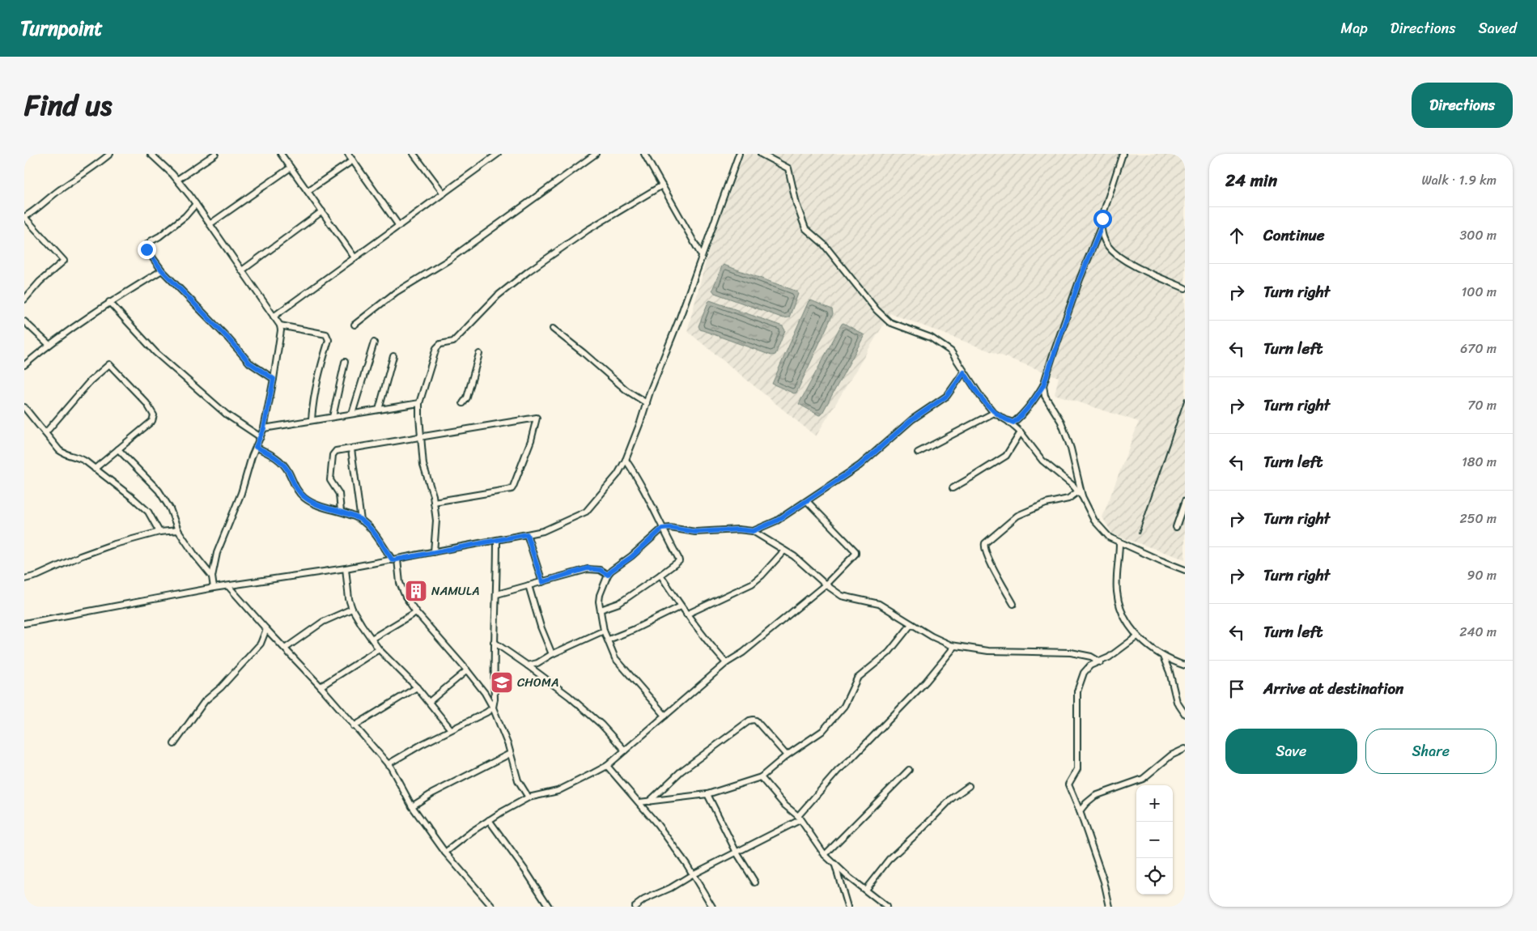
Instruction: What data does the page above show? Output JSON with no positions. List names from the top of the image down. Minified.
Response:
{"places":{"building":["NAMULA"],"school or university":["CHOMA"]},"page":{"header":"Turnpoint","nav":["Map","Directions","Saved"],"title":"Find us","buttons":["Directions",["Save","Share"]],"heading":["24 min","Walk · 1.9 km"],"list":[["Continue","300 m"],["Turn right","100 m"],["Turn left","670 m"],["Turn right","70 m"],["Turn left","180 m"],["Turn right","250 m"],["Turn right","90 m"],["Turn left","240 m"],"Arrive at destination"],"map_buttons":["+","−"]}}
